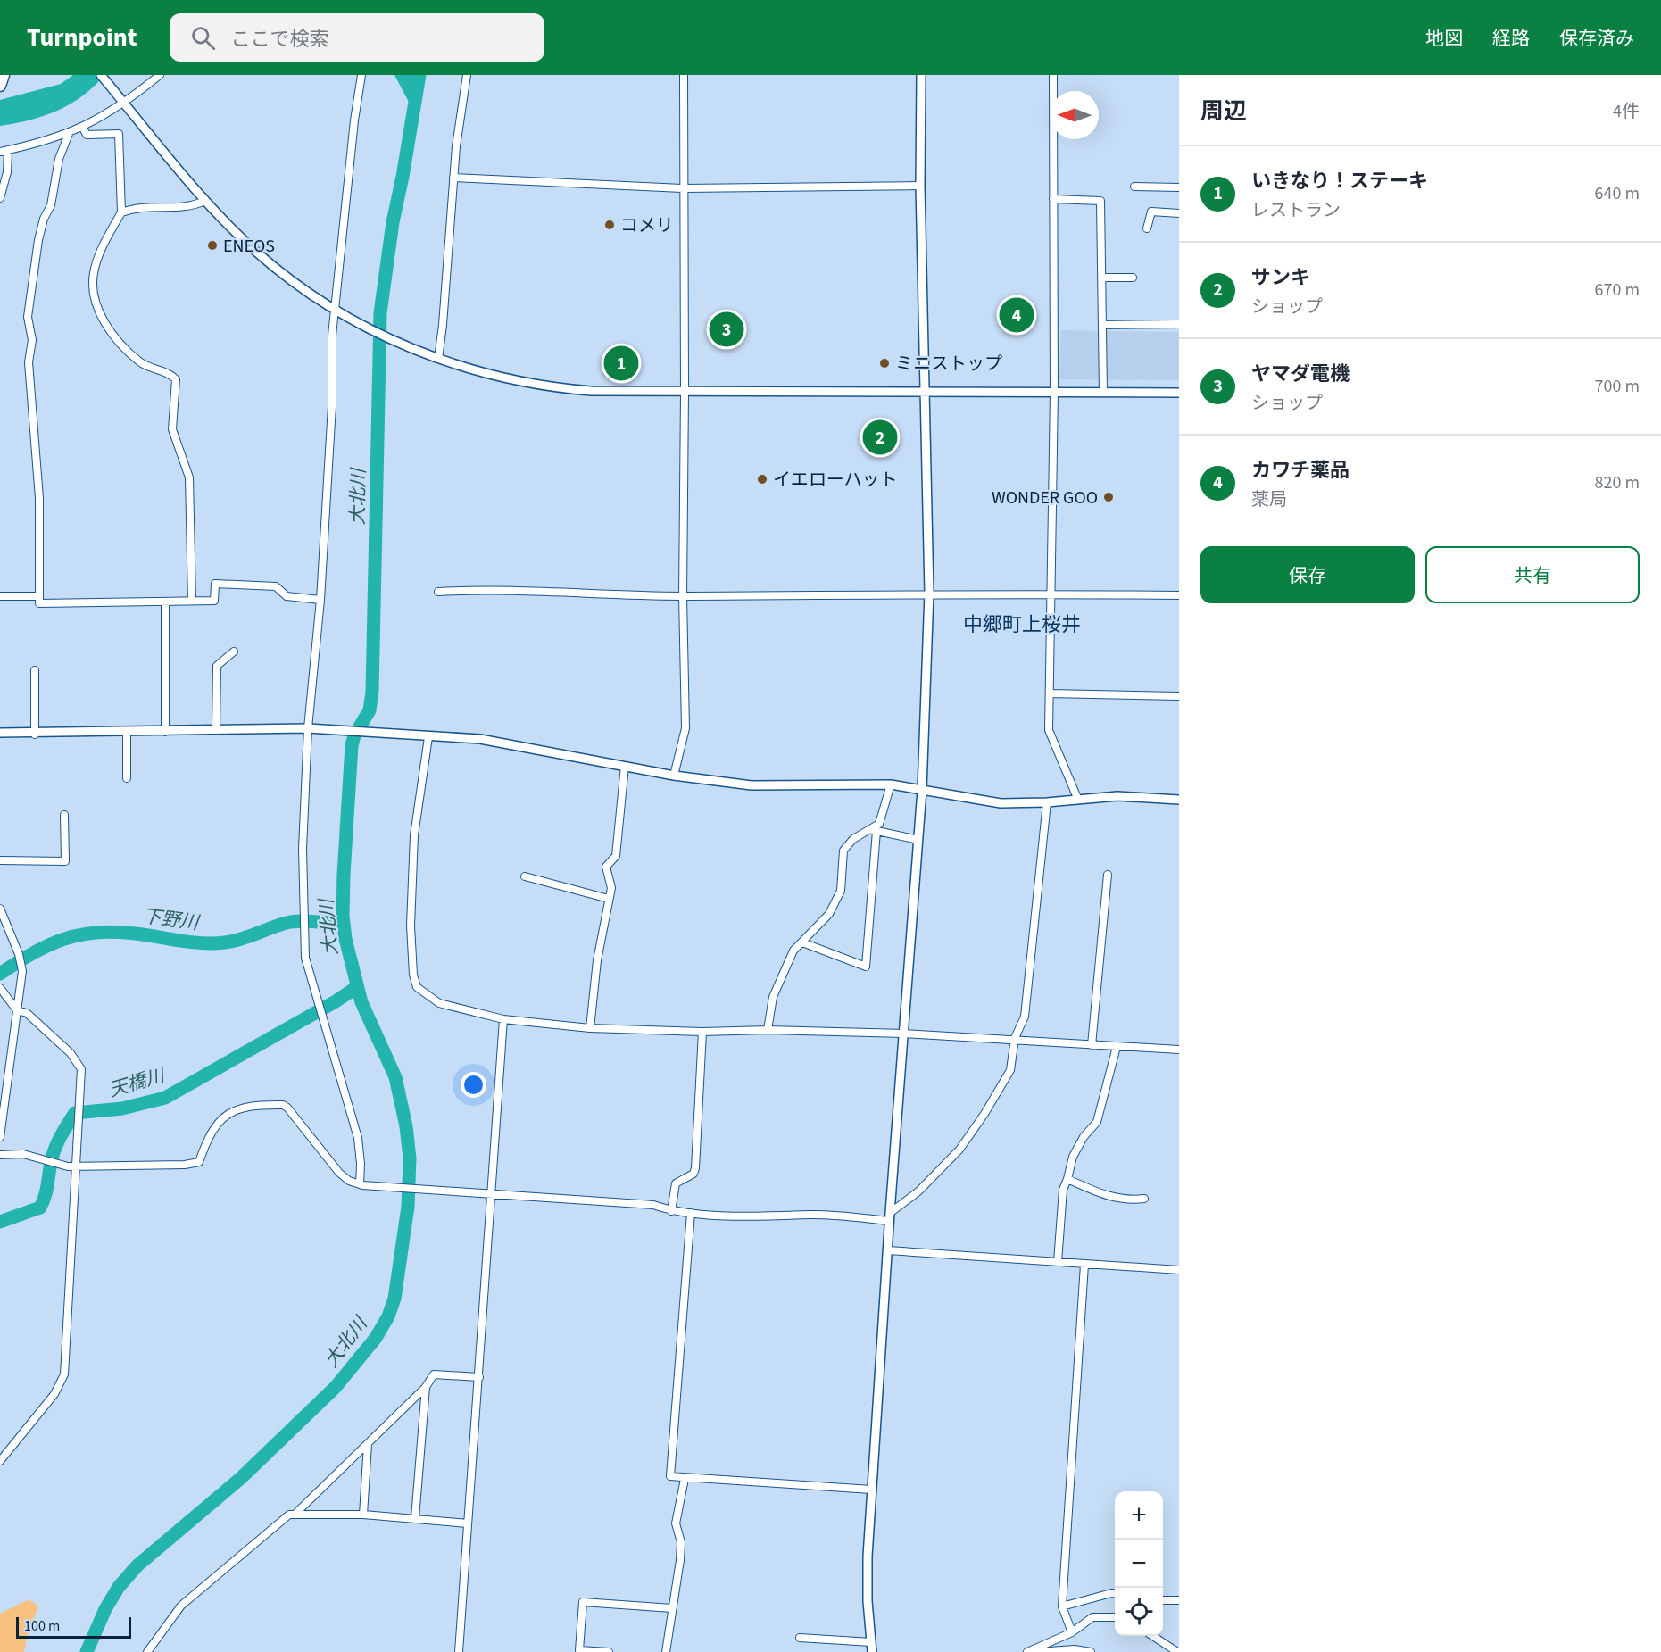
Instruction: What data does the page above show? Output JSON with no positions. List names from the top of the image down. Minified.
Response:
{"districts":["中郷町上桜井"],"water":["大北川","下野川","天橋川"],"places":["コメリ","ENEOS","ミニストップ","イエローハット","WONDER GOO"],"scale_bar":"100 m","north":"left","page":{"header":"Turnpoint","search":"ここで検索","nav":["地図","経路","保存済み"],"heading":["周辺","4件"],"list":[{"mark":"1","name":"いきなり！ステーキ","note":"レストラン","value":"640 m"},{"mark":"2","name":"サンキ","note":"ショップ","value":"670 m"},{"mark":"3","name":"ヤマダ電機","note":"ショップ","value":"700 m"},{"mark":"4","name":"カワチ薬品","note":"薬局","value":"820 m"}],"pins":["4","3","1","2"],"buttons":["保存","共有"],"map_buttons":["+","−"],"scale":"100 m"}}
